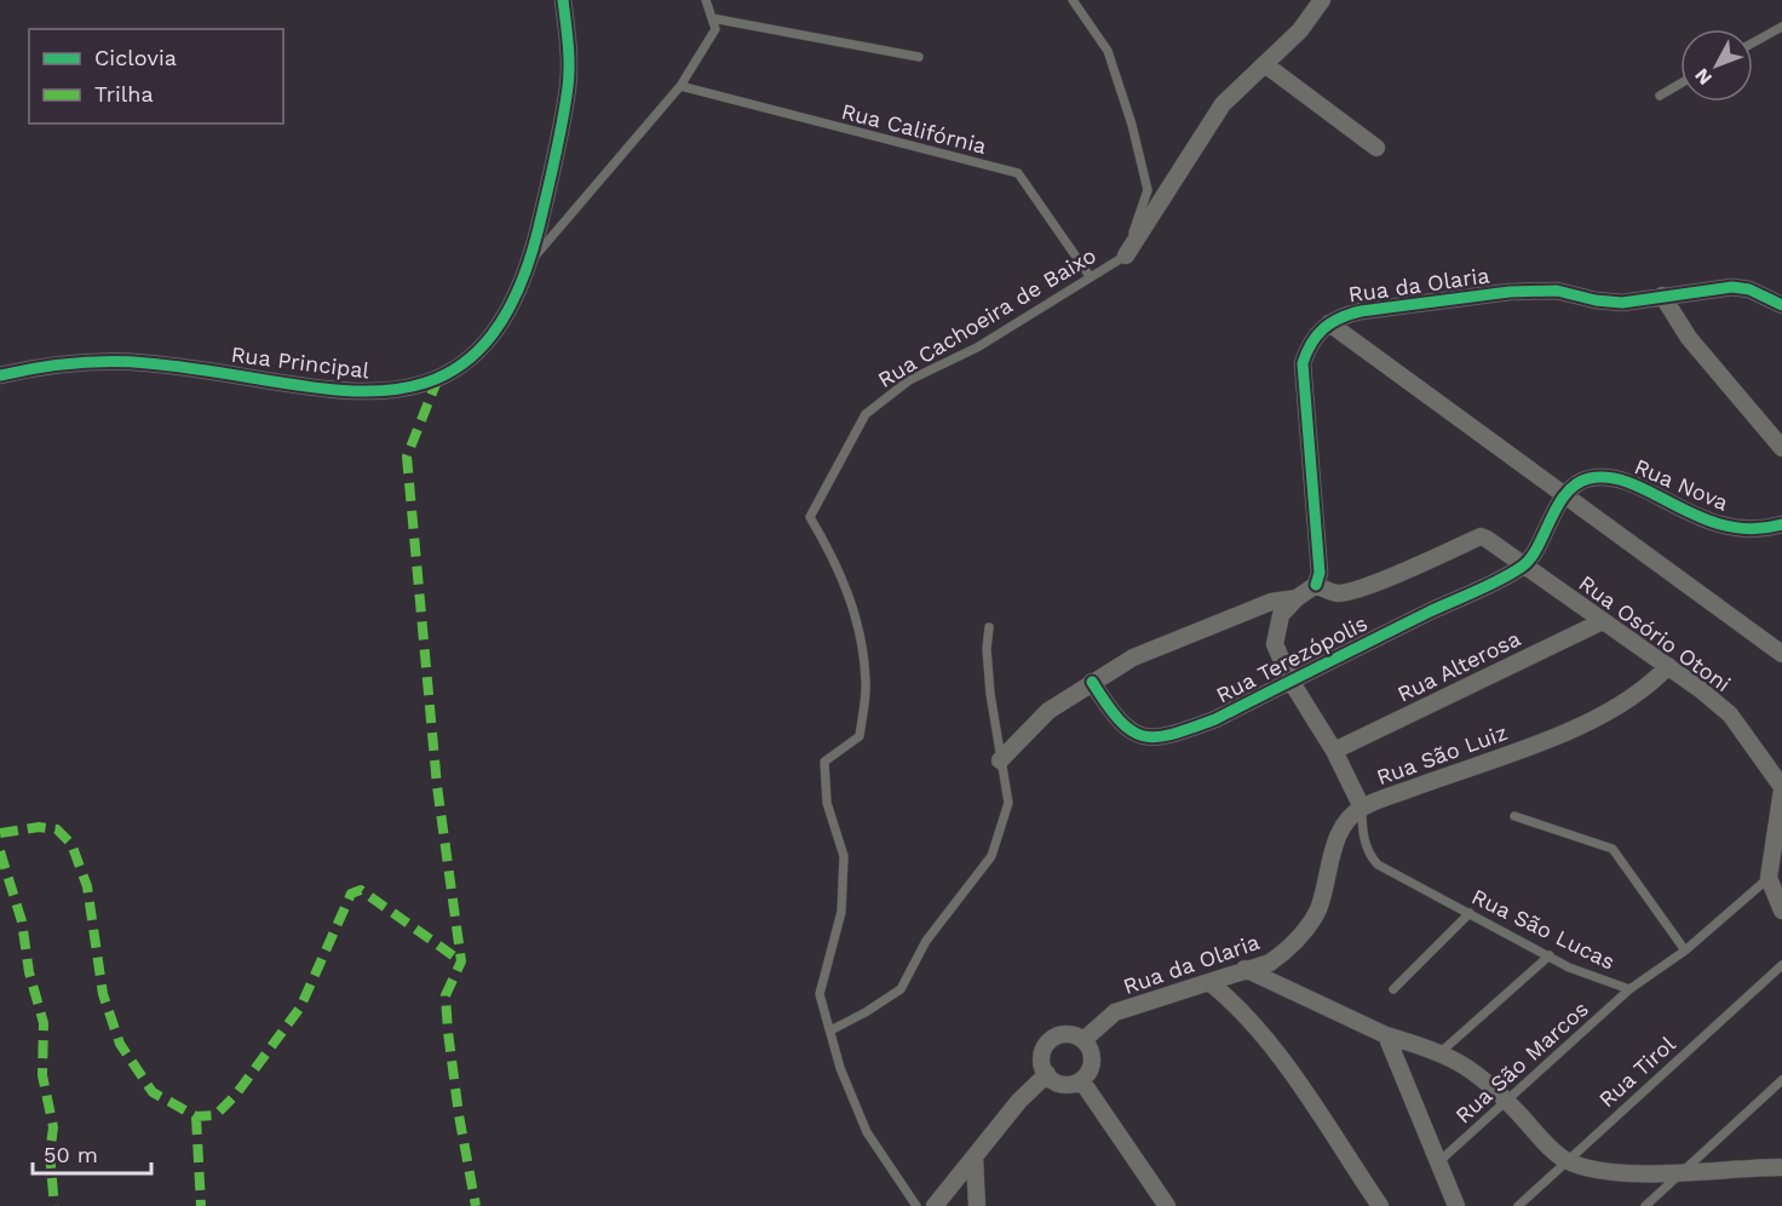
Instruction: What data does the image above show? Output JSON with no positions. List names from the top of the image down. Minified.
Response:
{"streets":{"street":["Rua da Olaria","Rua Principal","Rua Nova","Rua Osório Otoni","Rua Terezópolis","Rua Alterosa","Rua São Luiz"],"lane":["Rua Califórnia","Rua Cachoeira de Baixo","Rua São Lucas","Rua São Marcos","Rua Tirol"]},"crossings":[["Rua Califórnia","Rua Cachoeira de Baixo"],["Rua da Olaria","Rua Osório Otoni"],["Rua da Olaria","Rua São Luiz"],["Rua da Olaria","Rua São Lucas"],["Rua Nova","Rua Osório Otoni"],["Rua Nova","Rua Terezópolis"],["Rua Osório Otoni","Rua Terezópolis"],["Rua Osório Otoni","Rua Alterosa"],["Rua Osório Otoni","Rua São Luiz"],["Rua Terezópolis","Rua São Luiz"],["Rua Alterosa","Rua São Luiz"],["Rua São Luiz","Rua São Lucas"],["Rua São Lucas","Rua São Marcos"]],"legend":["Ciclovia","Trilha"],"scale_bar":"50 m","north":"bottom left"}
